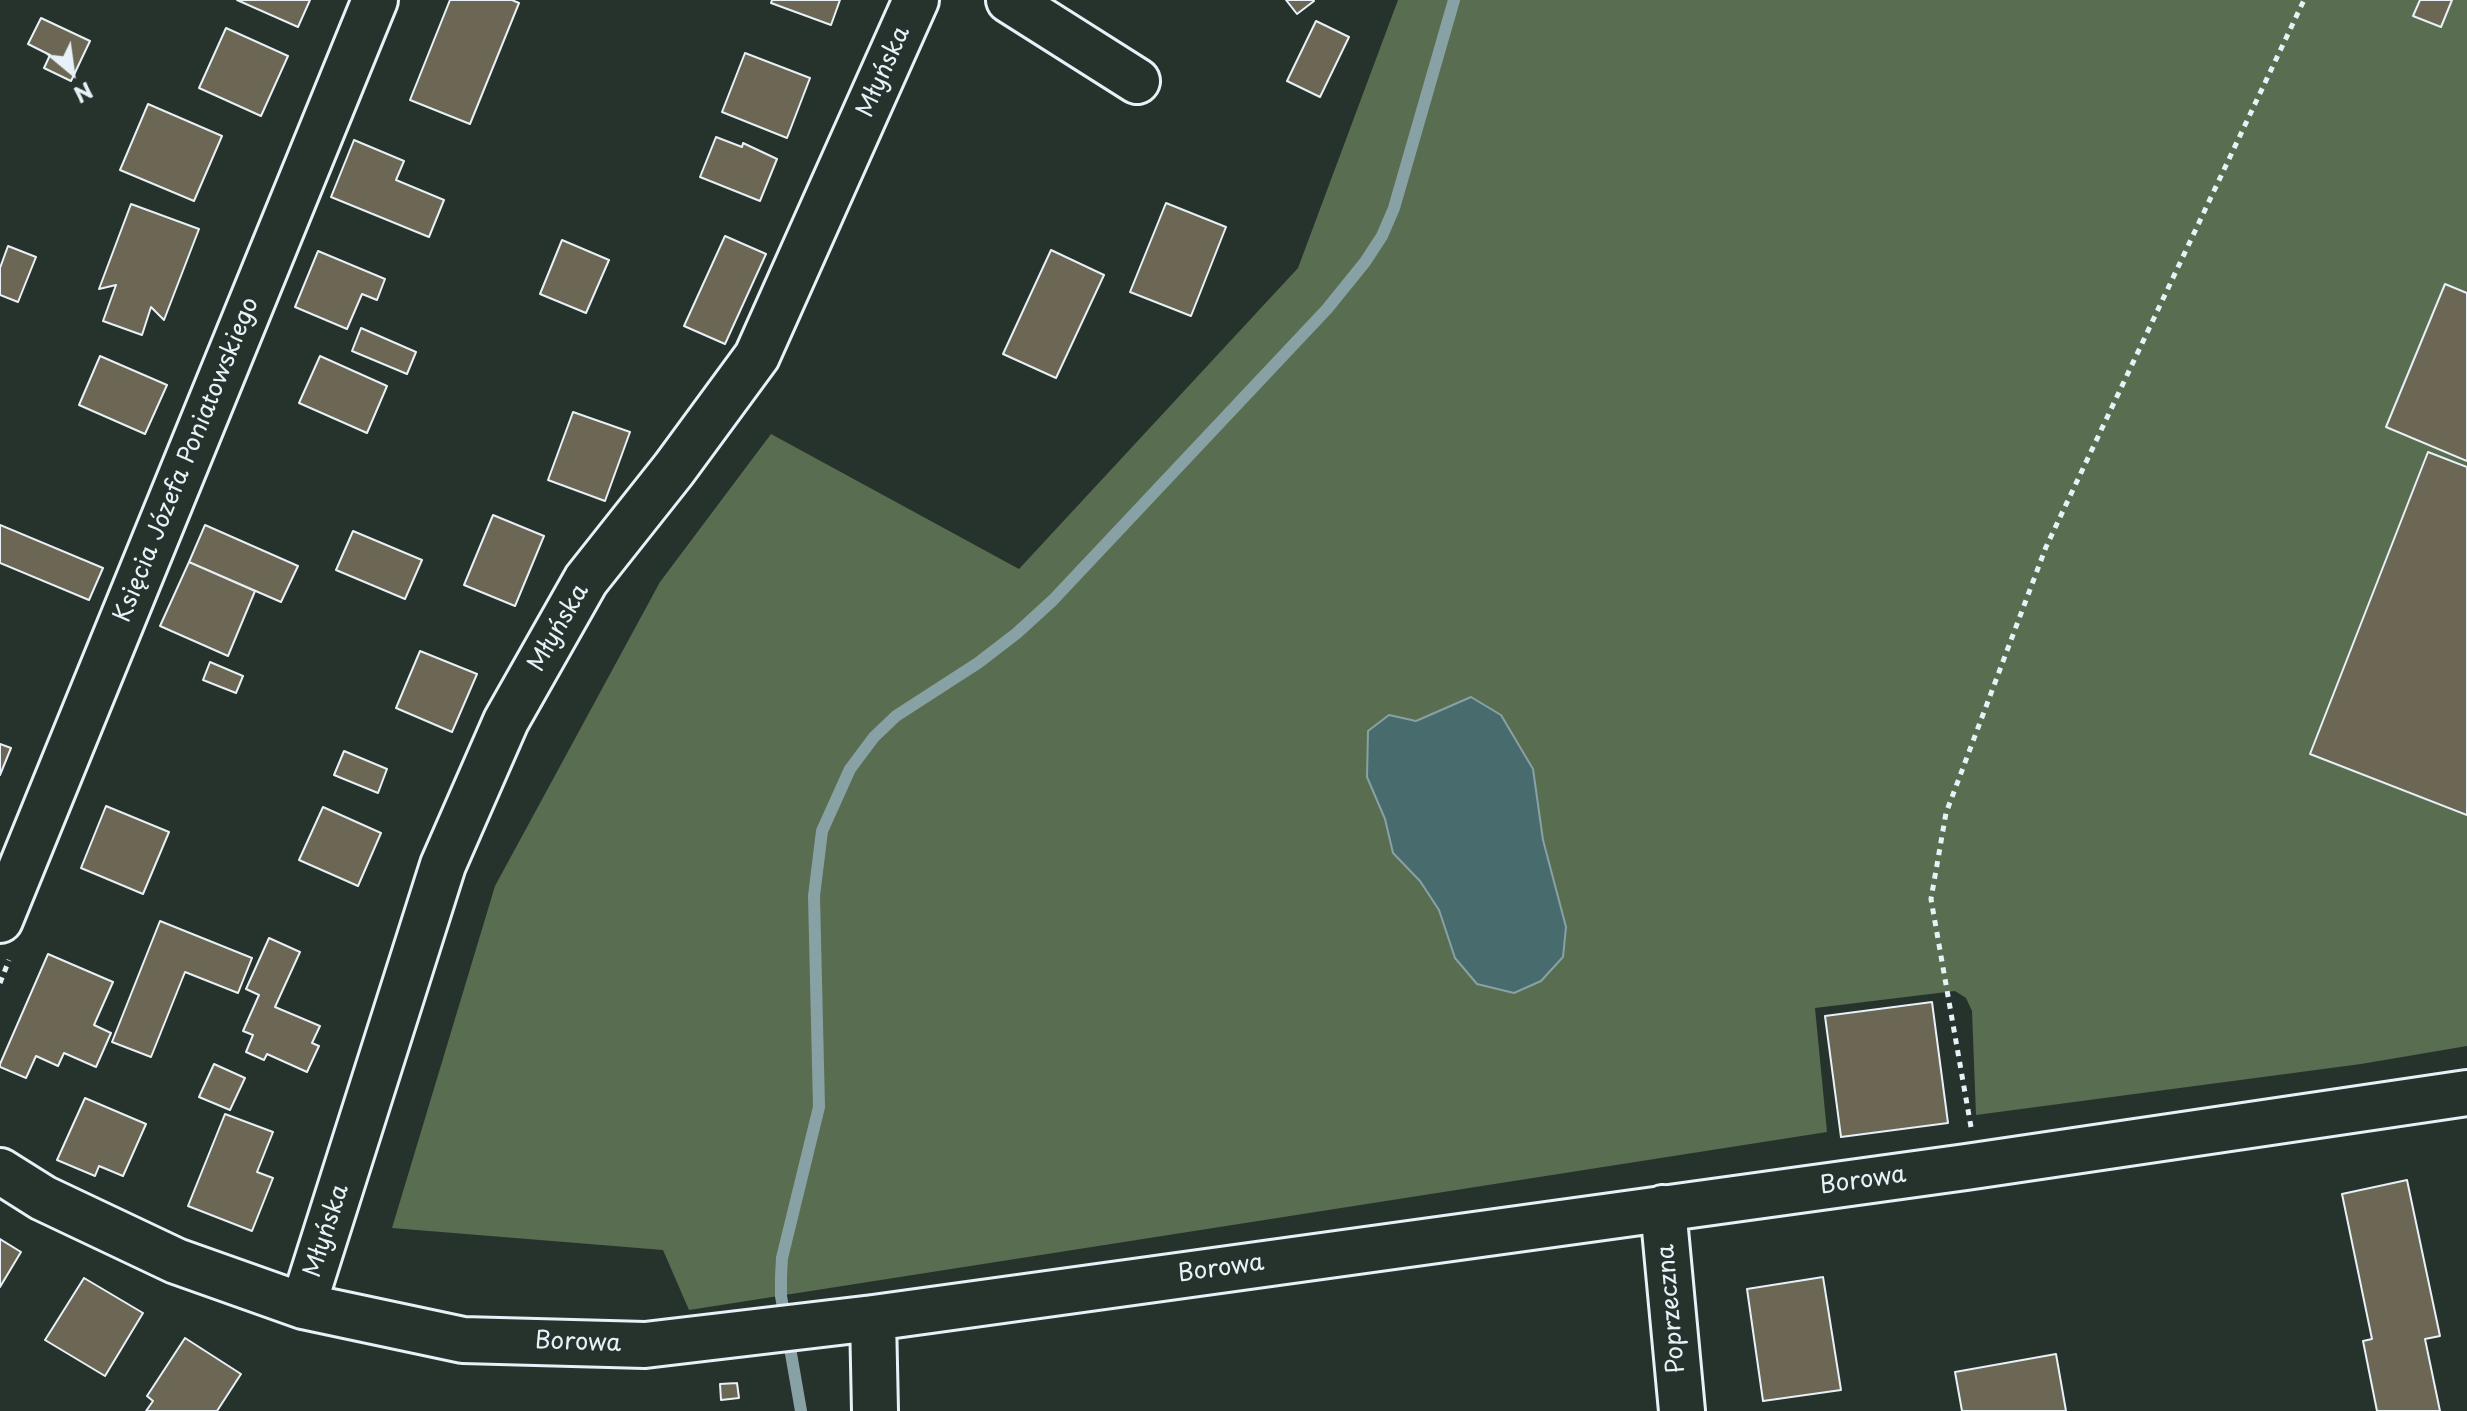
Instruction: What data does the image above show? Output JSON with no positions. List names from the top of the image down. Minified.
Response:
{"streets":{"street":["Młyńska","Księcia Józefa Poniatowskiego","Borowa","Poprzeczna"]},"crossings":[["Młyńska","Borowa"],["Borowa","Poprzeczna"]],"north":"bottom right"}
